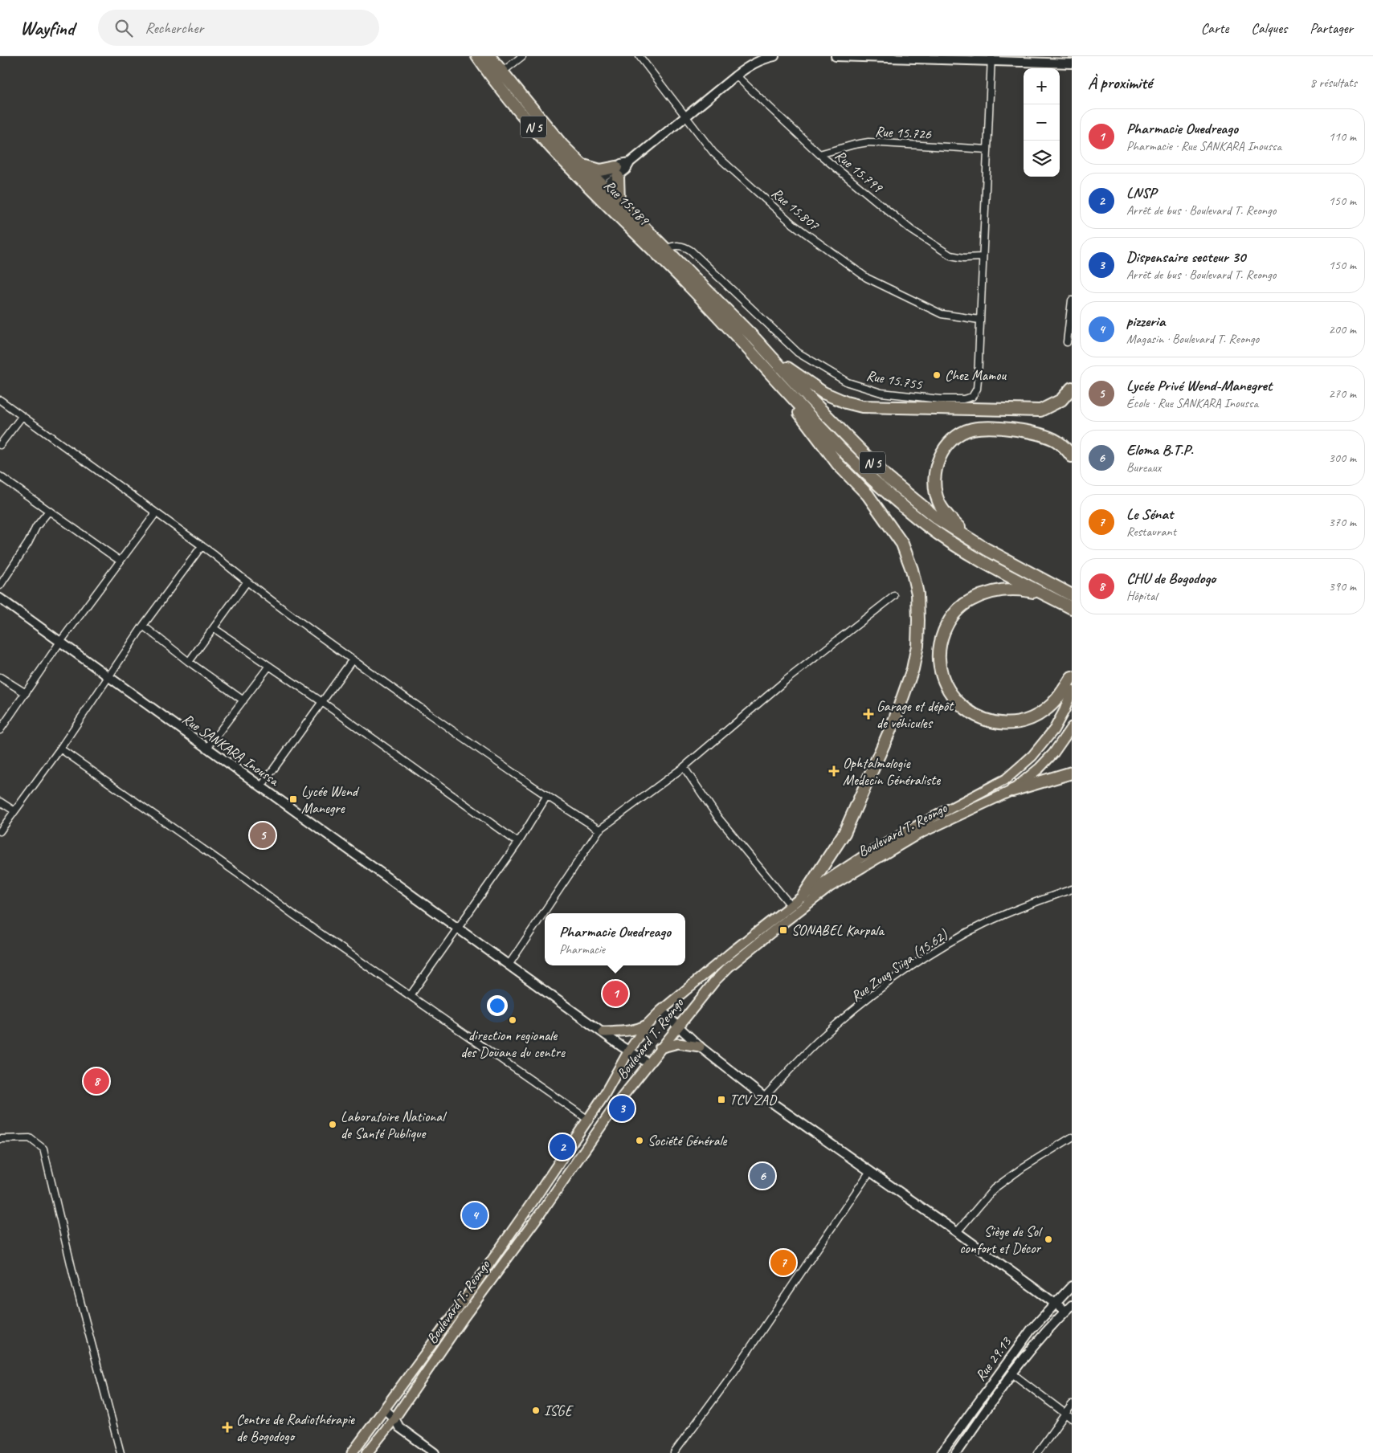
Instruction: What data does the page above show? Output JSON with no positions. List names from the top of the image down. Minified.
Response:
{"streets":{"highway":["N 5","Rue 15.989"],"main road":["Boulevard T. Reongo"],"street":["Rue 15.726","Rue 15.799","Rue 15.807","Rue 15.755","Rue SANKARA Inoussa","Rue Zuug Siiga (15.62)","Rue 29.13"]},"crossings":[["N 5","Rue 15.989"],["N 5","Rue 15.755"],["Rue 15.726","Rue 15.799"],["Rue 15.726","Rue 15.755"],["Rue 15.799","Rue 15.755"],["Rue 15.807","Rue 15.755"],["Rue SANKARA Inoussa","Boulevard T. Reongo"]],"places":{"other":["Chez Mamou","direction regionale des Douane du centre","Laboratoire National de Santé Publique","Société Générale","Siège de Sol confort et Décor","ISGE"],"health":["Garage et dépôt de véhicules","Ophtalmologie Medecin Généraliste","Centre de Radiothérapie de Bogodogo"],"transit":["Lycée Wend Manegre","SONABEL Karpala","TCV ZAD"]},"page":{"header":"Wayfind","search":"Rechercher","nav":["Carte","Calques","Partager"],"heading":["À proximité","8 résultats"],"map_buttons":["+","−"],"list":[{"mark":"1","name":"Pharmacie Ouedreago","note":"Pharmacie · Rue SANKARA Inoussa","value":"110 m"},{"mark":"2","name":"LNSP","note":"Arrêt de bus · Boulevard T. Reongo","value":"150 m"},{"mark":"3","name":"Dispensaire secteur 30","note":"Arrêt de bus · Boulevard T. Reongo","value":"150 m"},{"mark":"4","name":"pizzeria","note":"Magasin · Boulevard T. Reongo","value":"200 m"},{"mark":"5","name":"Lycée Privé Wend-Manegret","note":"École · Rue SANKARA Inoussa","value":"270 m"},{"mark":"6","name":"Eloma B.T.P.","note":"Bureaux","value":"300 m"},{"mark":"7","name":"Le Sénat","note":"Restaurant","value":"370 m"},{"mark":"8","name":"CHU de Bogodogo","note":"Hôpital","value":"390 m"}],"pins":["5","1","8","3","2","6","4","7"],"popup":["Pharmacie Ouedreago","Pharmacie"]}}
